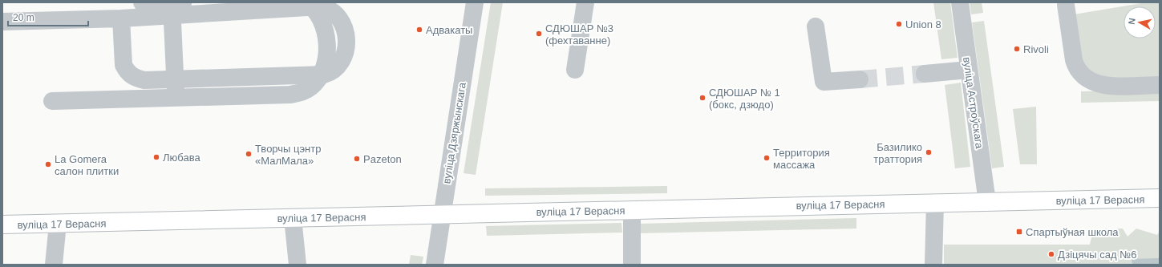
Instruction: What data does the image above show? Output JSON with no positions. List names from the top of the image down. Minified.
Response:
{"streets":{"main road":["вуліца 17 Верасня"],"street":["вуліца Астроўскага","вуліца Дзяржынскага"]},"crossings":[["вуліца Астроўскага","вуліца 17 Верасня"],["вуліца Дзяржынскага","вуліца 17 Верасня"]],"places":{"other":["Union 8","Адвакаты","СДЮШАР №3 (фехтаванне)","Rivoli","СДЮШАР № 1 (бокс, дзюдо)","Базилико траттория","Творчы цэнтр «МалМала»","Любава","Территория массажа","Pazeton","La Gomera салон плитки","Дзіцячы сад №6"],"transit":["Спартыўная школа"]},"scale_bar":"20 m","north":"left"}
